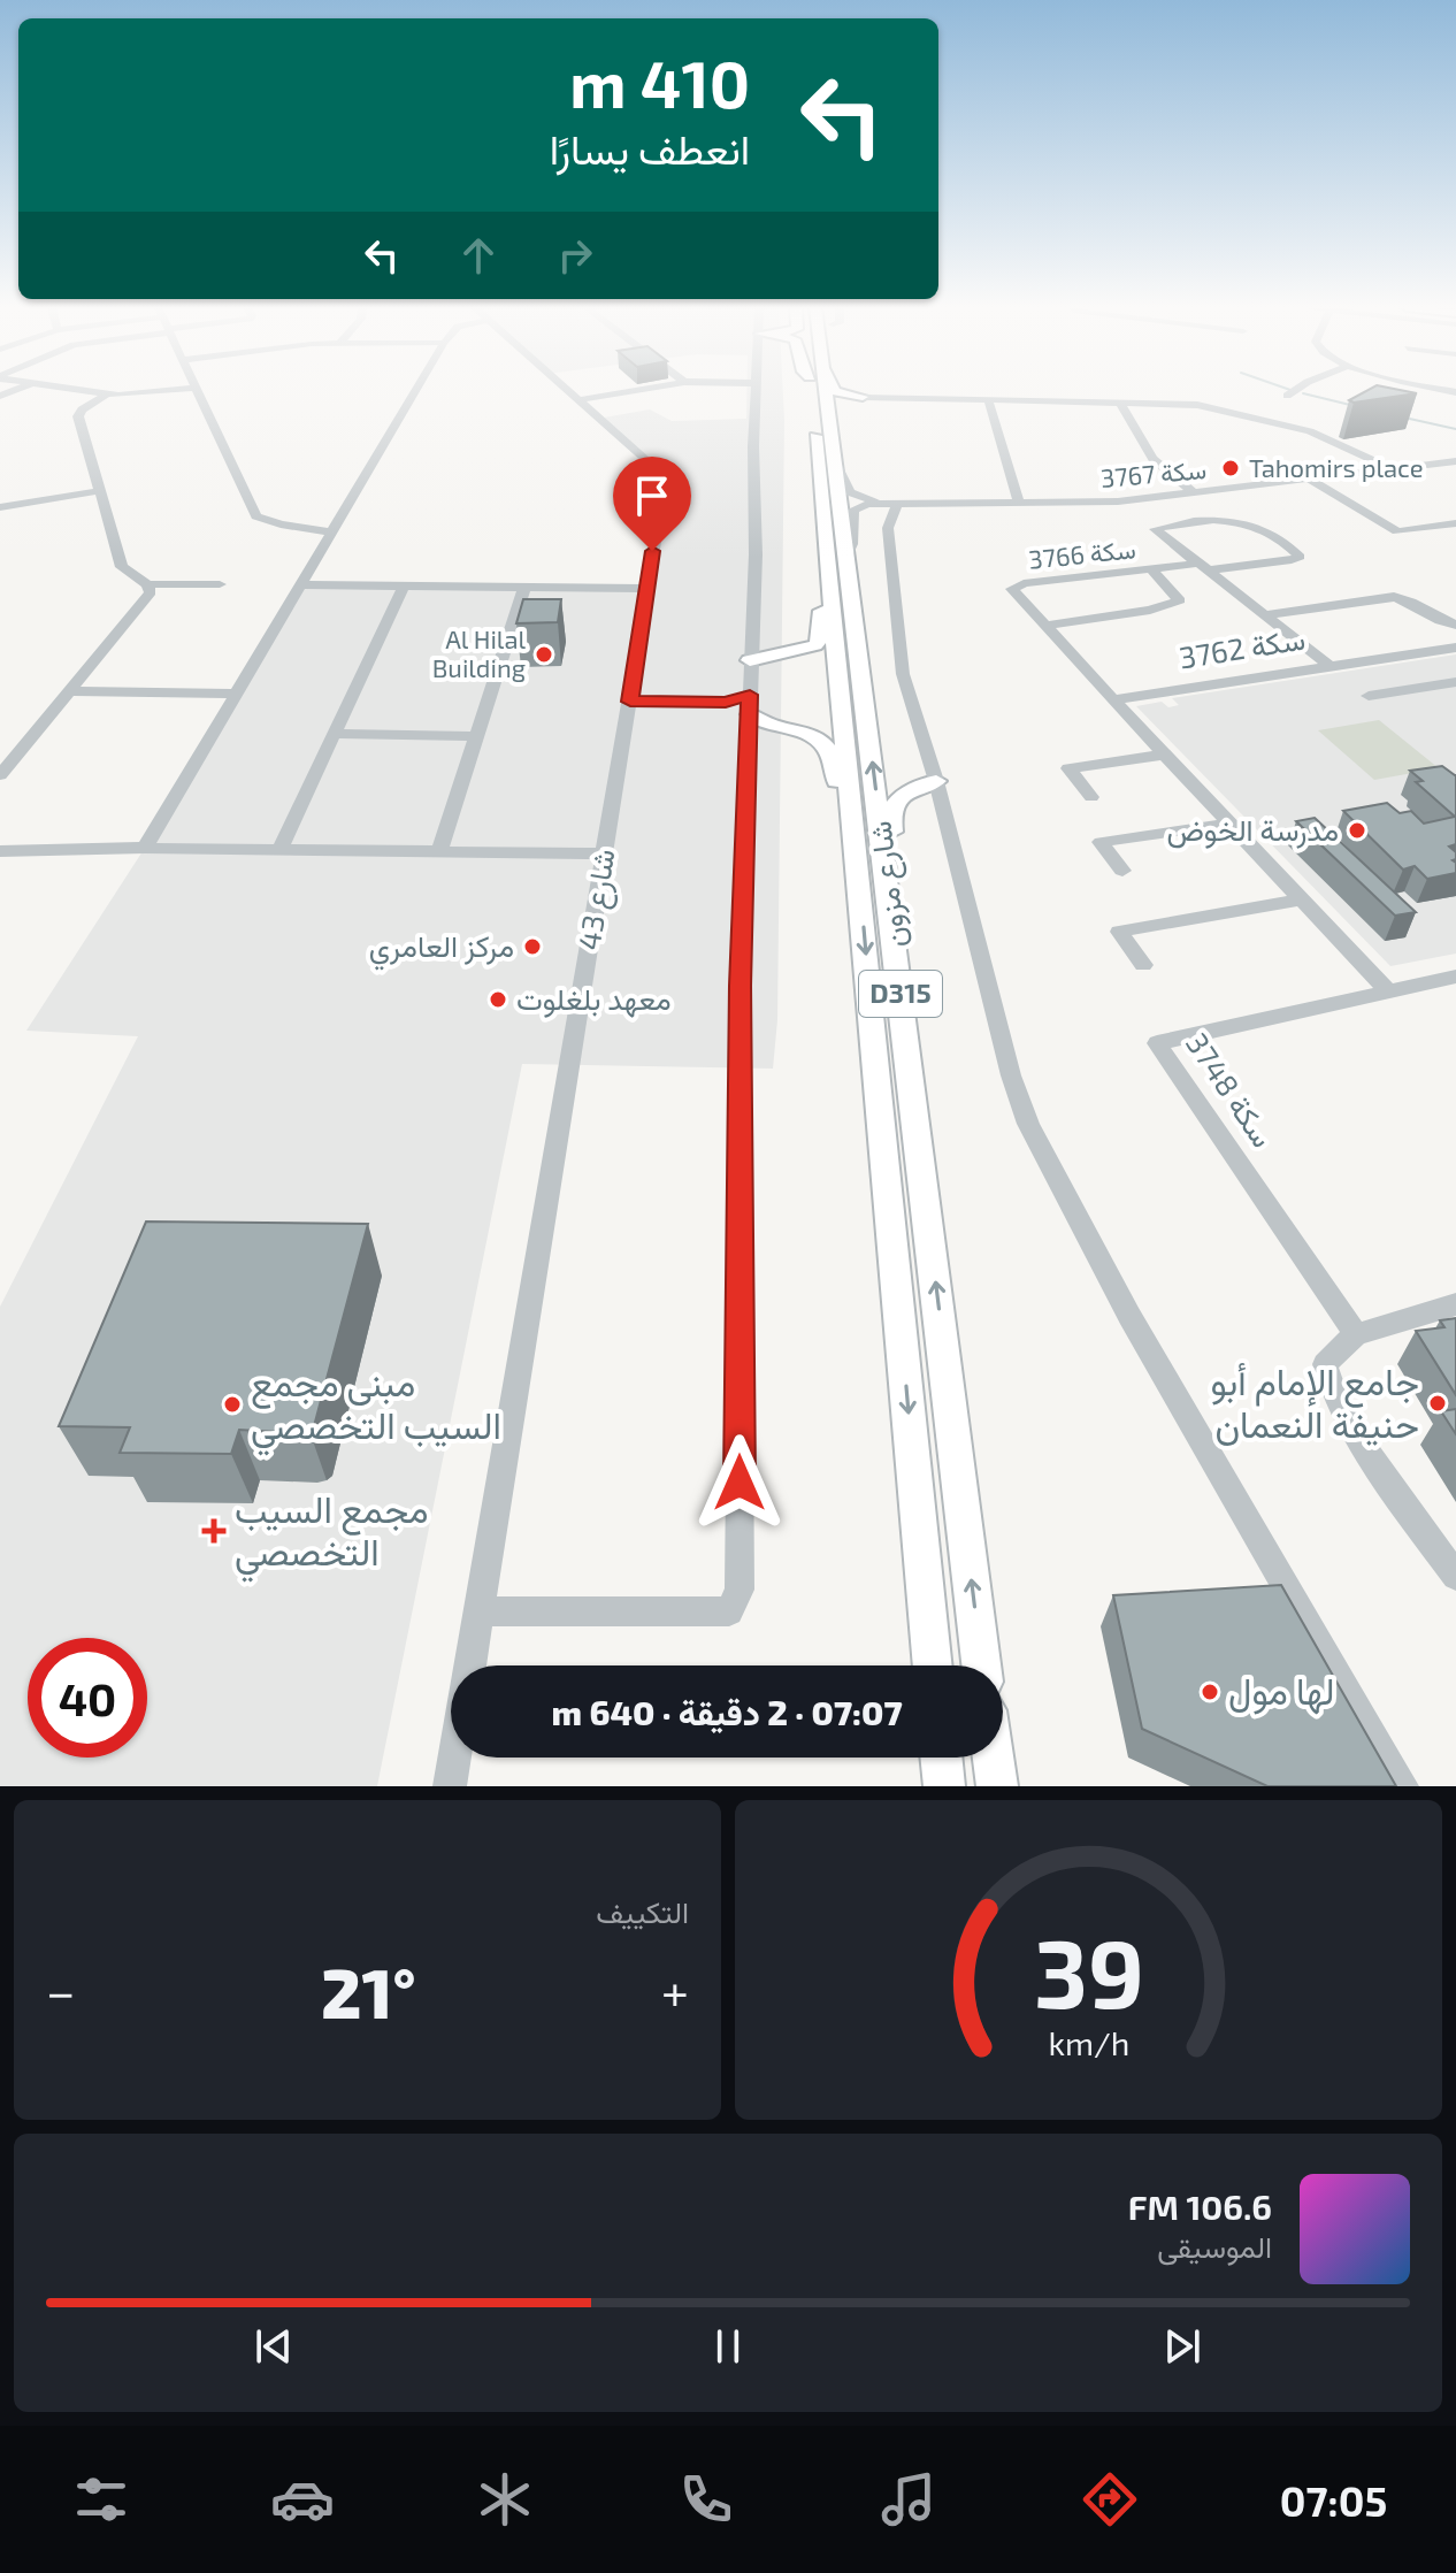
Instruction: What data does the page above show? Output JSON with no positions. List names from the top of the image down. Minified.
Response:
{"streets":{"main road":["شارع مزون","D315"],"street":["سكة 3767","سكة 3766","سكة 3762","شارع 43","سكة 3748"]},"crossings":[["سكة 3766","سكة 3762"]],"places":{"other":["Tahomirs place","Al Hilal Building","مدرسة الخوض","مركز العامري","معهد بلغلوت","جامع الإمام أبو حنيفة النعمان","مبنى مجمع السيب التخصصي","لها مول"],"health":["مجمع السيب التخصصي"]},"page":{"turn":["410 m","انعطف يسارًا"],"limit":"40","trip":"07:07 · 2 دقيقة · 640 m","tile":"التكييف","heat":["−","21°","+"],"song":["106.6 FM","الموسيقى"],"tabs":"07:05","gauge":["39","km/h"]}}
